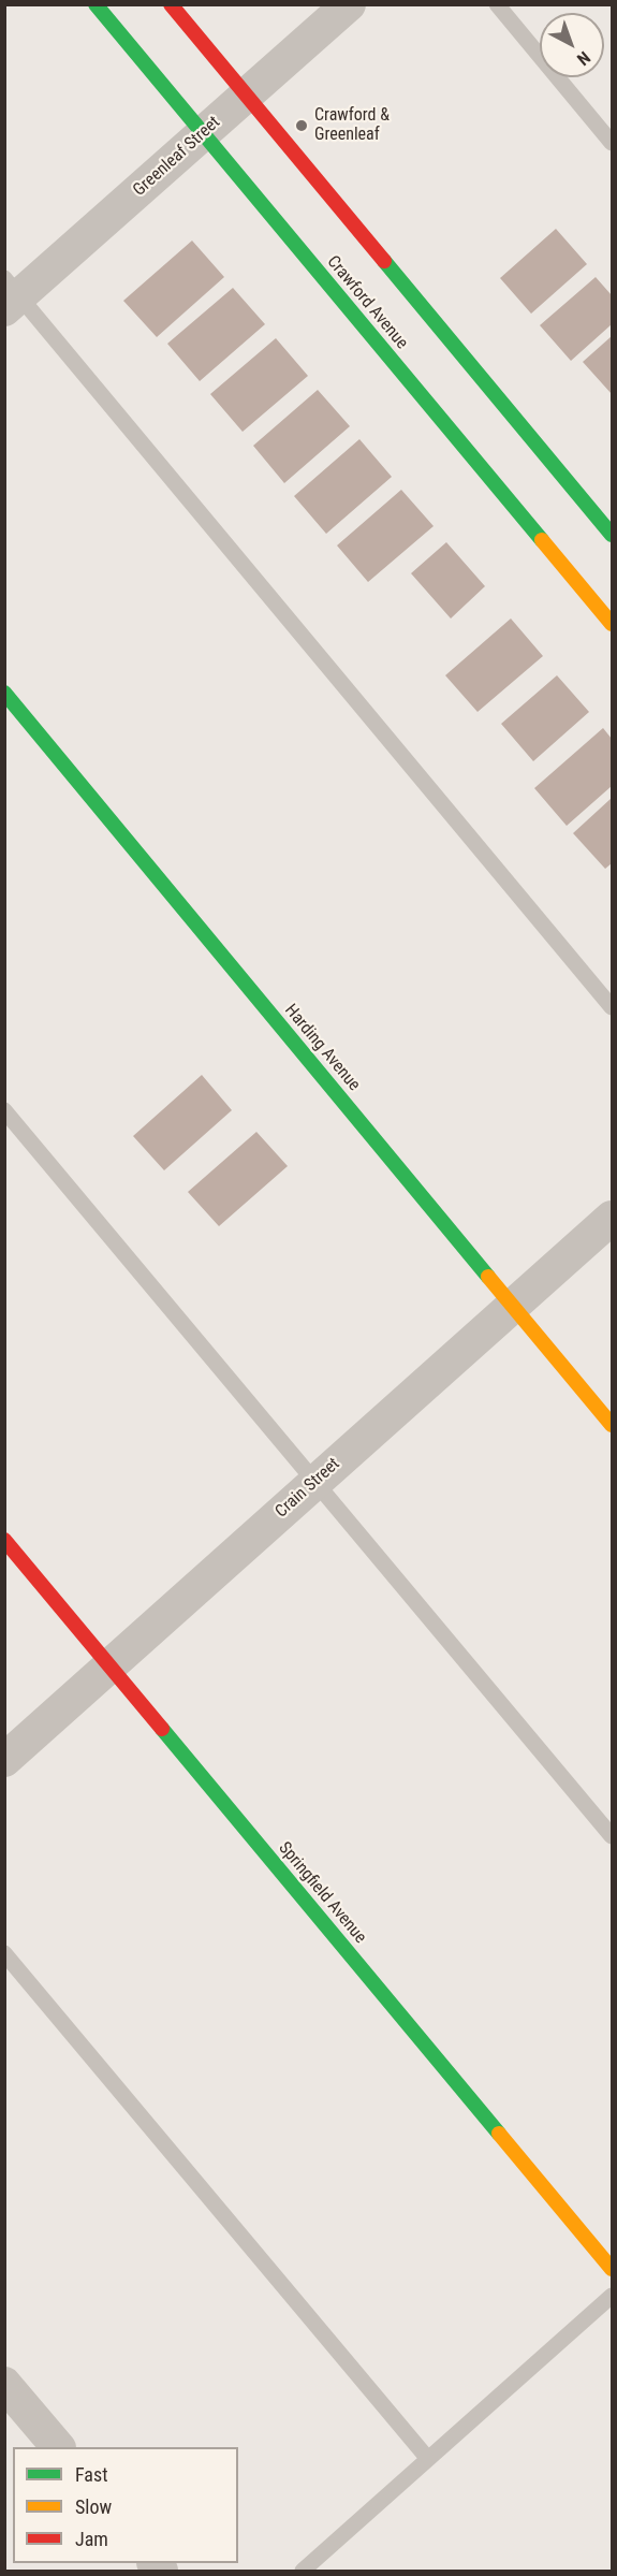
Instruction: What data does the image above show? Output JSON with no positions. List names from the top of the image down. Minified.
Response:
{"streets":{"street":["Greenleaf Street","Crawford Avenue","Harding Avenue","Crain Street","Springfield Avenue"]},"crossings":[["Greenleaf Street","Crawford Avenue"],["Harding Avenue","Crain Street"],["Crain Street","Springfield Avenue"]],"places":["Crawford & Greenleaf"],"legend":["Fast","Slow","Jam"],"north":"bottom right"}
